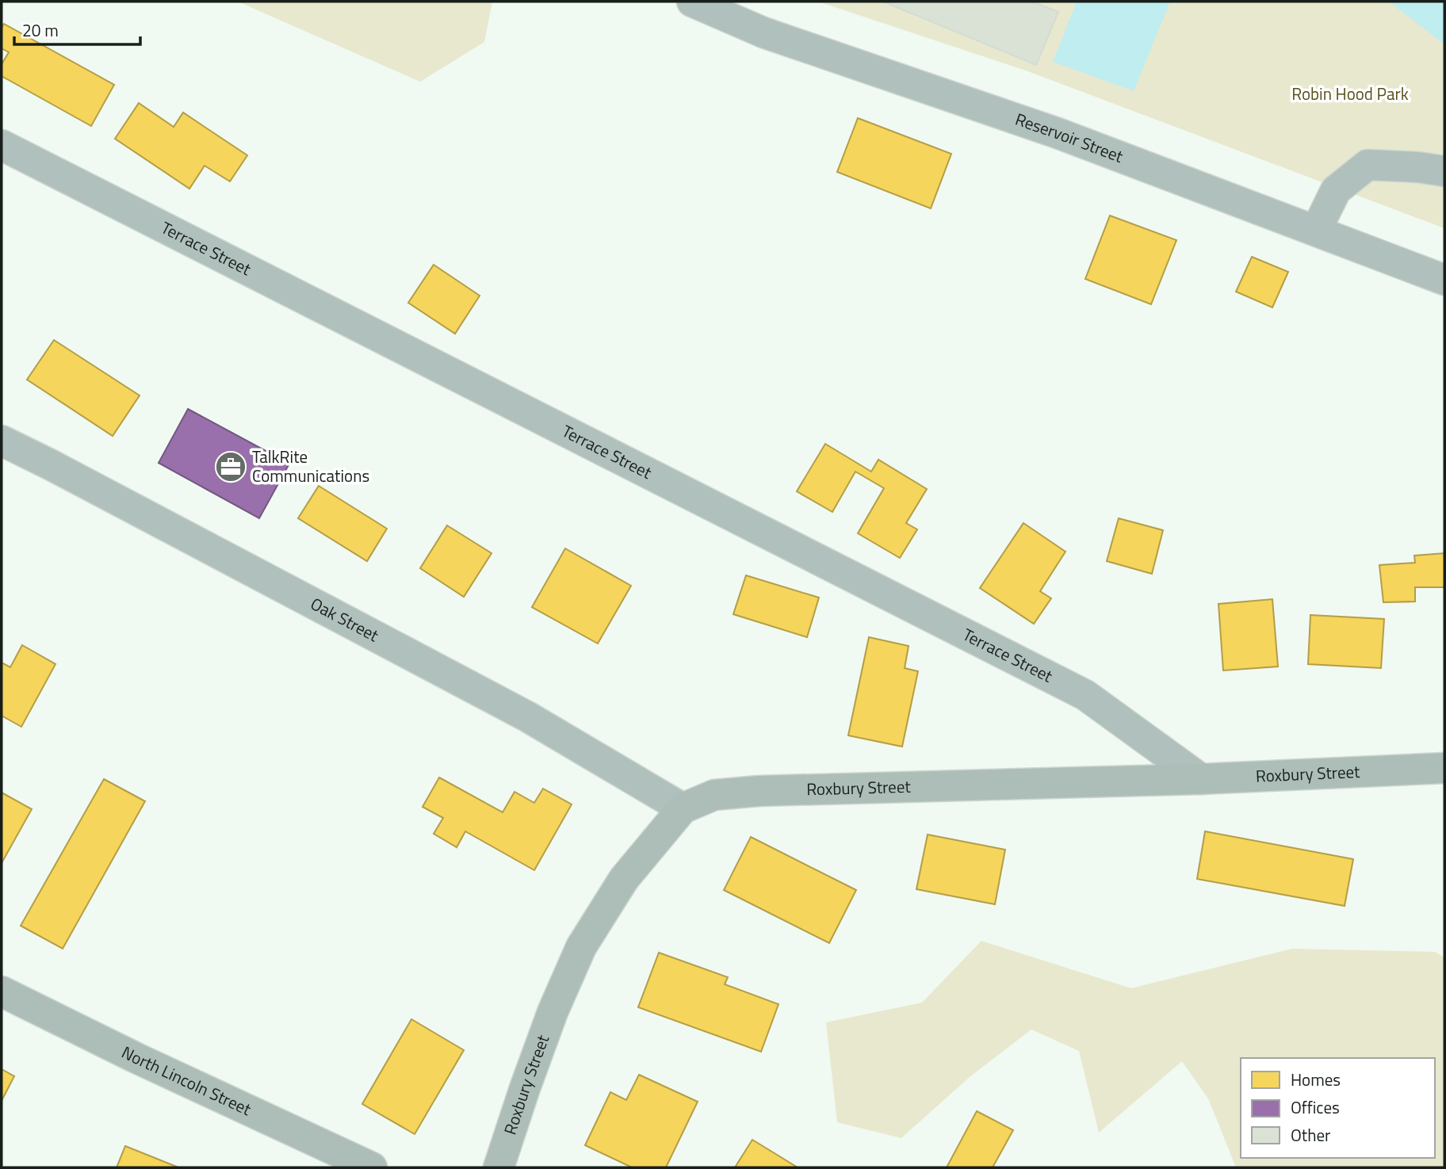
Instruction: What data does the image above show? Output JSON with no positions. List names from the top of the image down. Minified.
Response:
{"streets":{"street":["Reservoir Street","Terrace Street","Oak Street","Roxbury Street","North Lincoln Street"]},"crossings":[["Terrace Street","Roxbury Street"],["Oak Street","Roxbury Street"]],"parks":["Robin Hood Park"],"places":{"office":["TalkRite Communications"]},"legend":["Homes","Offices","Other"],"scale_bar":"20 m"}
